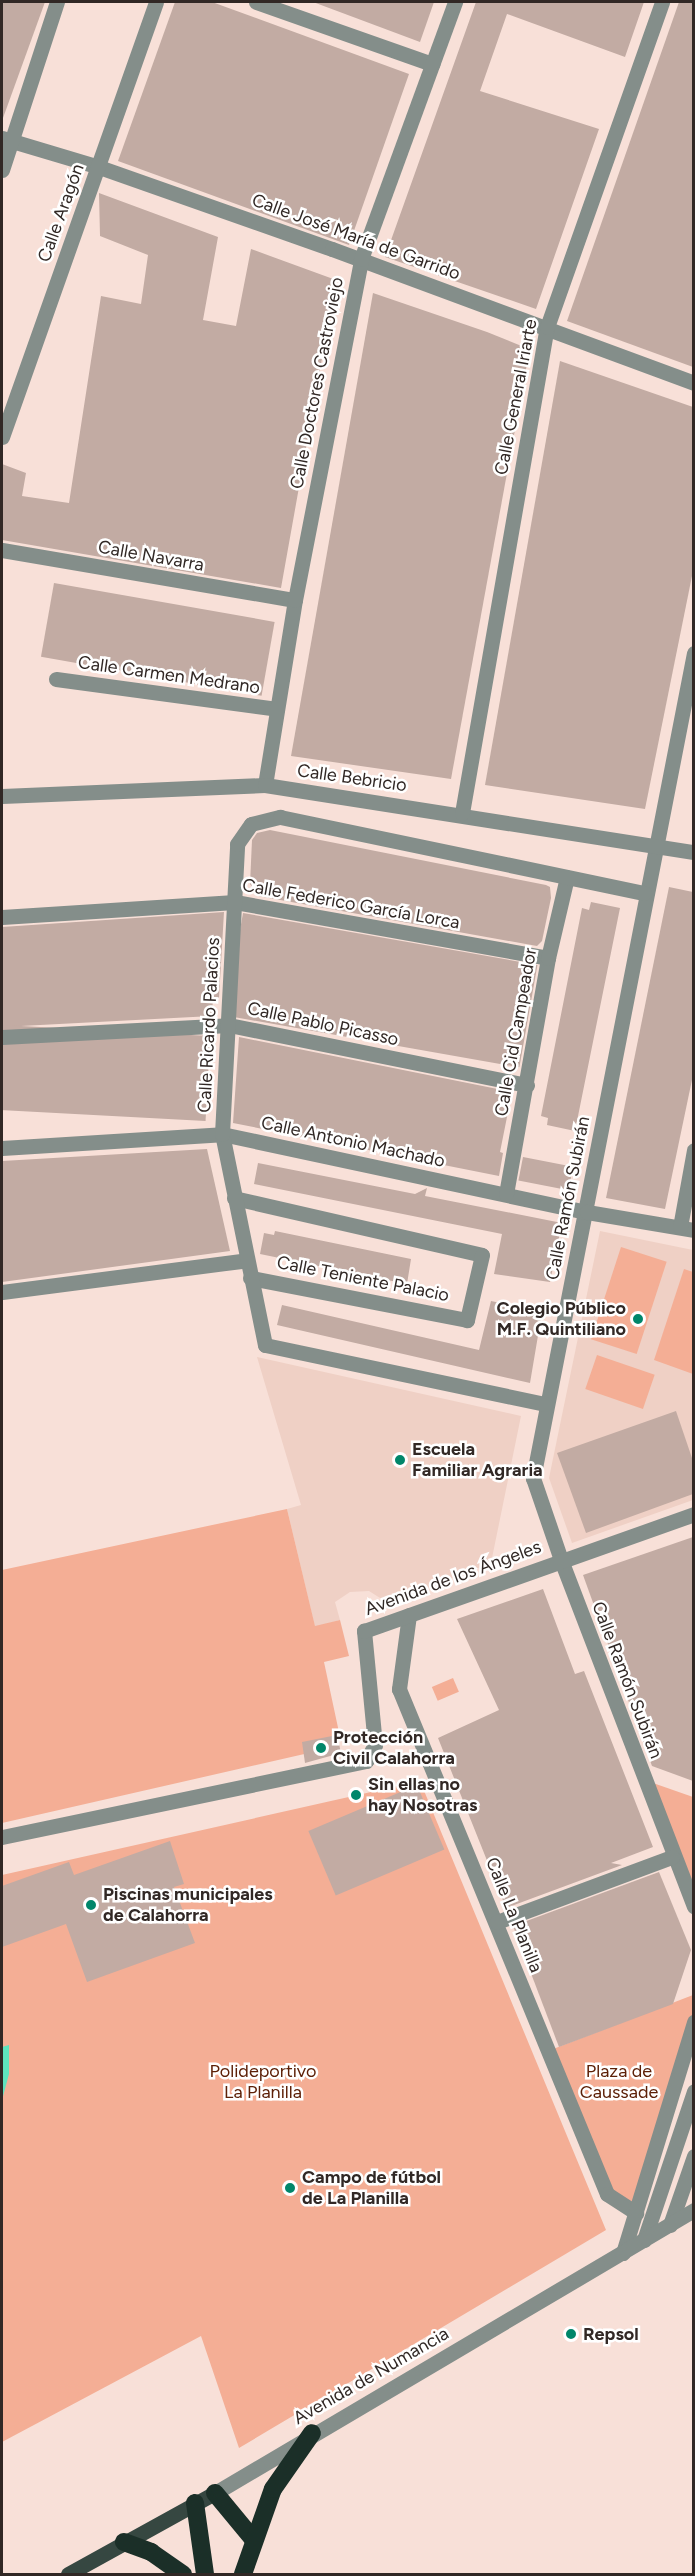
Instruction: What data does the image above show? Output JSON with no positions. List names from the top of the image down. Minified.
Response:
{"streets":{"main road":["Avenida de Numancia"],"street":["Calle Aragón","Calle José María de Garrido","Calle Doctores Castroviejo","Calle General Iriarte","Calle Navarra","Calle Carmen Medrano","Calle Bebricio","Calle Federico García Lorca","Calle Pablo Picasso","Calle Ricardo Palacios","Calle Cid Campeador","Calle Antonio Machado","Calle Ramón Subirán","Calle Teniente Palacio","Avenida de los Ángeles","Calle La Planilla"]},"crossings":[["Calle Aragón","Calle José María de Garrido"],["Calle José María de Garrido","Calle Doctores Castroviejo"],["Calle José María de Garrido","Calle General Iriarte"],["Calle Doctores Castroviejo","Calle Navarra"],["Calle Doctores Castroviejo","Calle Carmen Medrano"],["Calle Doctores Castroviejo","Calle Bebricio"],["Calle General Iriarte","Calle Bebricio"],["Calle Bebricio","Calle Ramón Subirán"],["Calle Federico García Lorca","Calle Ricardo Palacios"],["Calle Federico García Lorca","Calle Cid Campeador"],["Calle Pablo Picasso","Calle Ricardo Palacios"],["Calle Pablo Picasso","Calle Cid Campeador"],["Calle Ricardo Palacios","Calle Cid Campeador"],["Calle Ricardo Palacios","Calle Antonio Machado"],["Calle Ricardo Palacios","Calle Ramón Subirán"],["Calle Ricardo Palacios","Calle Teniente Palacio"],["Calle Cid Campeador","Calle Antonio Machado"],["Calle Antonio Machado","Calle Ramón Subirán"],["Calle Ramón Subirán","Avenida de los Ángeles"],["Avenida de los Ángeles","Calle La Planilla"]],"parks":["Polideportivo La Planilla","Plaza de Caussade"],"places":["Colegio Público M.F. Quintiliano","Escuela Familiar Agraria","Protección Civil Calahorra","Sin ellas no hay Nosotras","Piscinas municipales de Calahorra","Campo de fútbol de La Planilla","Repsol"]}
